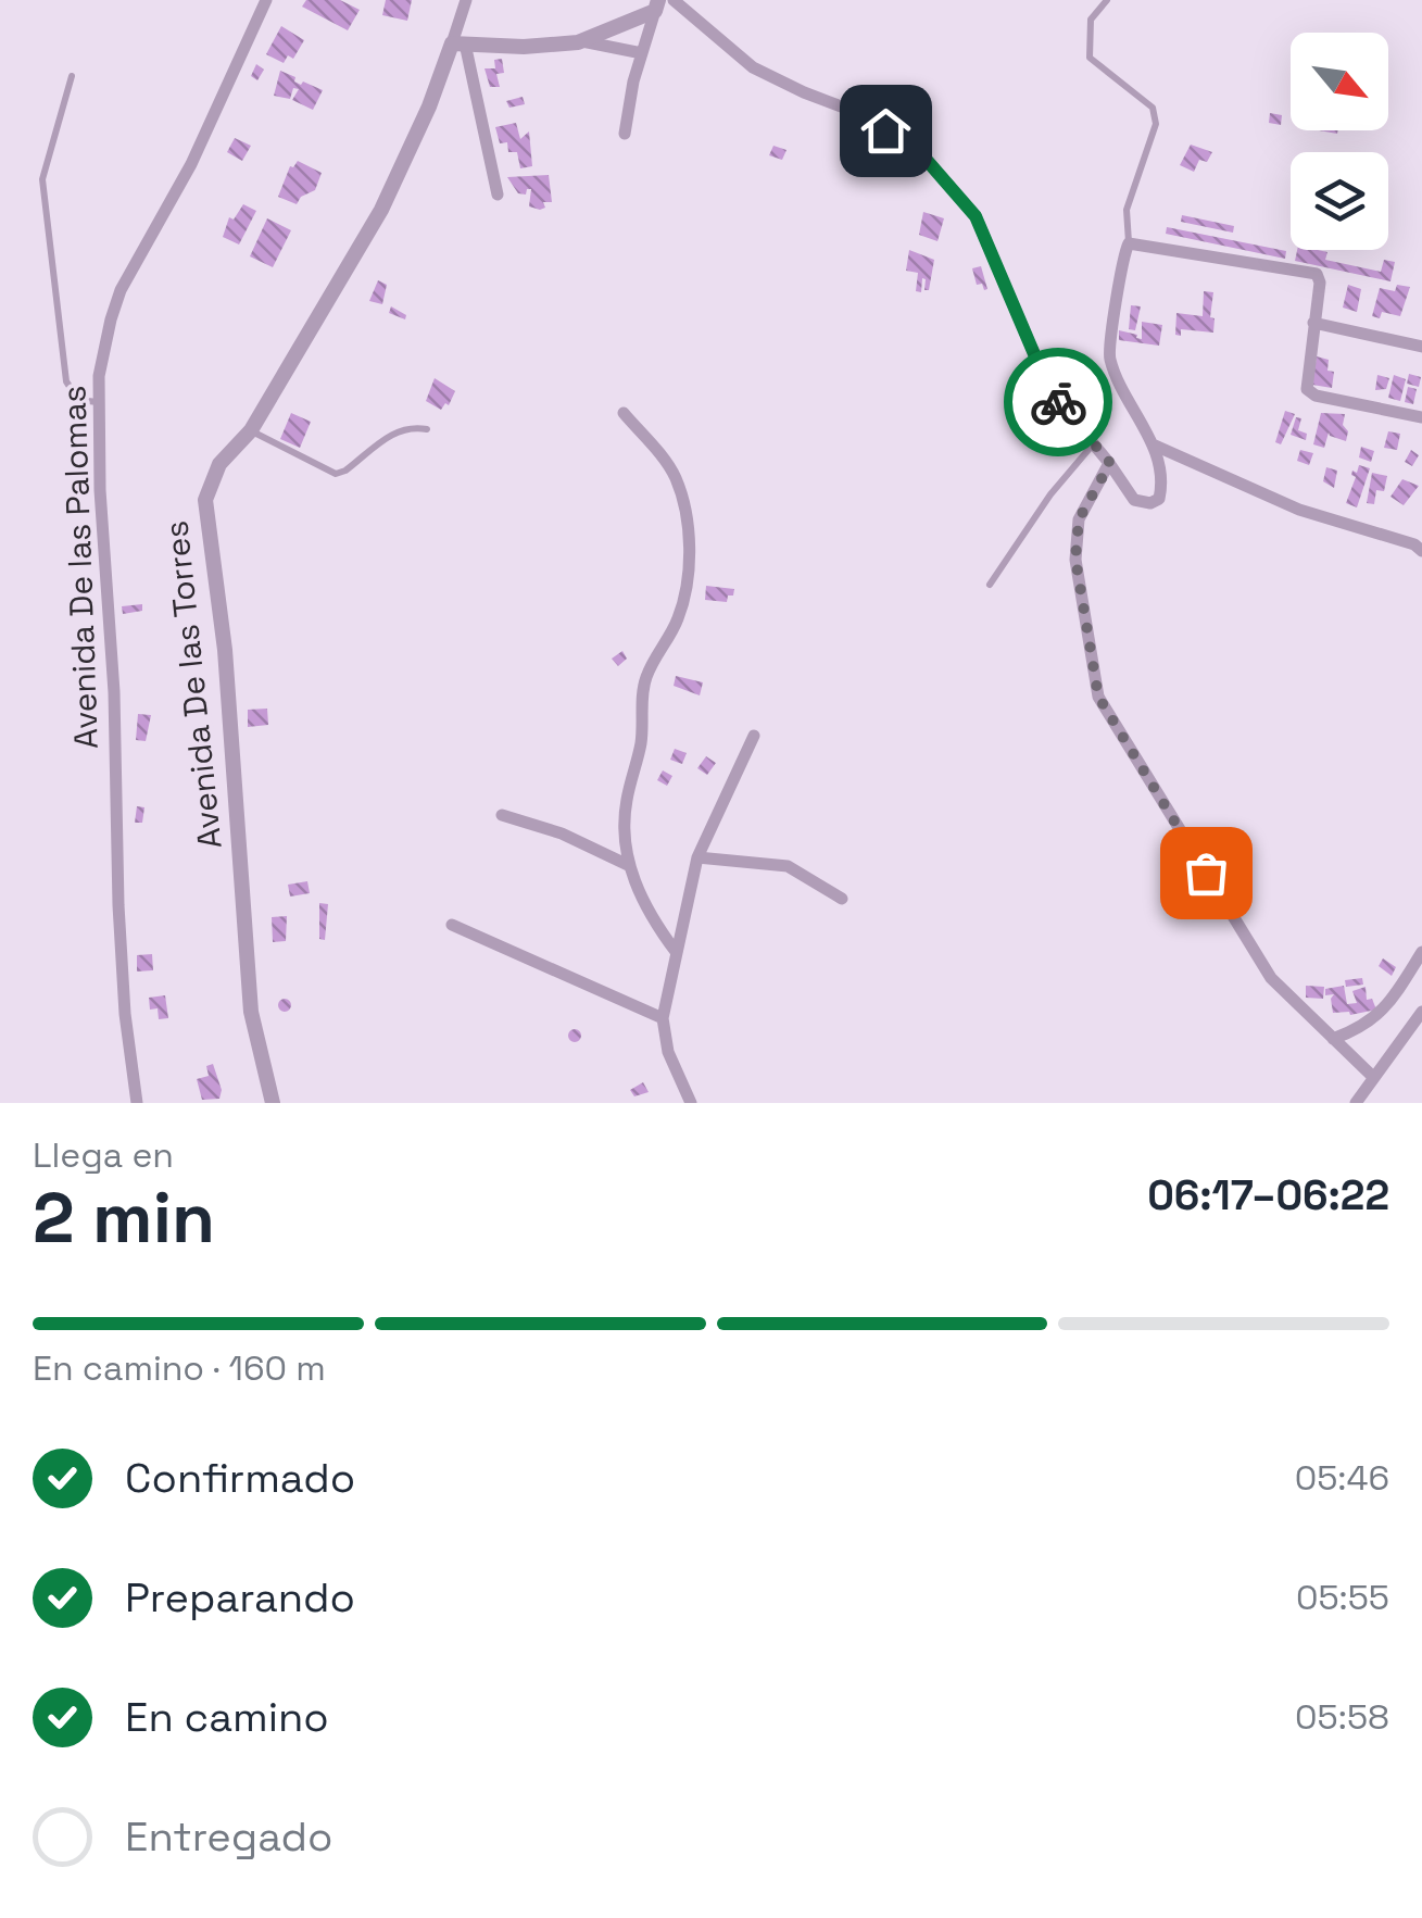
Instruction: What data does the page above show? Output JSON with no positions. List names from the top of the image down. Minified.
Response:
{"streets":{"street":["Avenida De las Palomas","Avenida De las Torres"]},"north":"bottom right","page":{"heading":["2 min","Llega en","06:17–06:22"],"bar":"En camino · 160 m","list":[["Confirmado","05:46"],["Preparando","05:55"],["En camino","05:58"],"Entregado"]}}
